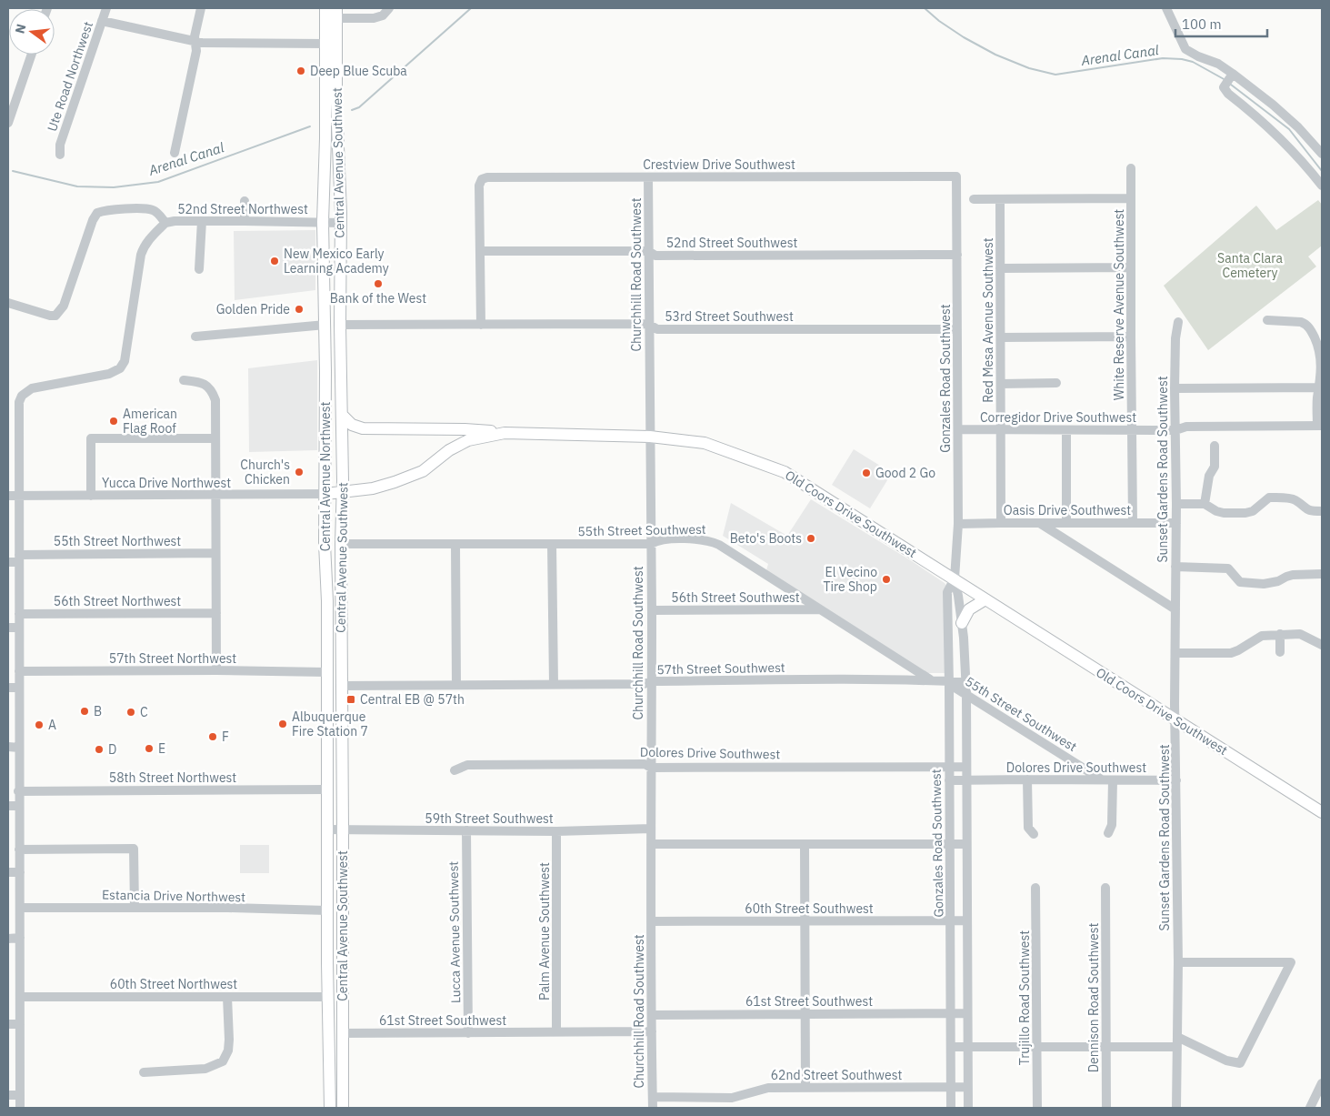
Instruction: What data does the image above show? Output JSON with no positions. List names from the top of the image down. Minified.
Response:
{"streets":{"main road":["Central Avenue Southwest","Central Avenue Northwest","Old Coors Drive Southwest"],"street":["Ute Road Northwest","Crestview Drive Southwest","52nd Street Northwest","52nd Street Southwest","Churchhill Road Southwest","White Reserve Avenue Southwest","53rd Street Southwest","Red Mesa Avenue Southwest","Gonzales Road Southwest","Corregidor Drive Southwest","Sunset Gardens Road Southwest","Yucca Drive Northwest","Oasis Drive Southwest","55th Street Southwest","55th Street Northwest","56th Street Southwest","56th Street Northwest","57th Street Northwest","57th Street Southwest","Dolores Drive Southwest","58th Street Northwest","59th Street Southwest","Estancia Drive Northwest","60th Street Southwest","Palm Avenue Southwest","Lucca Avenue Southwest","60th Street Northwest","Trujillo Road Southwest","Dennison Road Southwest","61st Street Southwest","62nd Street Southwest"]},"crossings":[["Central Avenue Southwest","52nd Street Northwest"],["Central Avenue Southwest","53rd Street Southwest"],["Central Avenue Southwest","Old Coors Drive Southwest"],["Central Avenue Southwest","55th Street Southwest"],["Central Avenue Southwest","57th Street Southwest"],["Central Avenue Southwest","59th Street Southwest"],["Central Avenue Southwest","61st Street Southwest"],["Crestview Drive Southwest","52nd Street Southwest"],["Crestview Drive Southwest","Churchhill Road Southwest"],["Crestview Drive Southwest","Gonzales Road Southwest"],["52nd Street Northwest","Central Avenue Northwest"],["52nd Street Southwest","Churchhill Road Southwest"],["52nd Street Southwest","Gonzales Road Southwest"],["Churchhill Road Southwest","53rd Street Southwest"],["Churchhill Road Southwest","Old Coors Drive Southwest"],["Churchhill Road Southwest","55th Street Southwest"],["Churchhill Road Southwest","56th Street Southwest"],["Churchhill Road Southwest","57th Street Southwest"],["Churchhill Road Southwest","Dolores Drive Southwest"],["Churchhill Road Southwest","59th Street Southwest"],["Churchhill Road Southwest","60th Street Southwest"],["Churchhill Road Southwest","61st Street Southwest"],["Churchhill Road Southwest","62nd Street Southwest"],["White Reserve Avenue Southwest","Corregidor Drive Southwest"],["White Reserve Avenue Southwest","Oasis Drive Southwest"],["53rd Street Southwest","Gonzales Road Southwest"],["Red Mesa Avenue Southwest","Corregidor Drive Southwest"],["Red Mesa Avenue Southwest","Oasis Drive Southwest"],["Gonzales Road Southwest","Corregidor Drive Southwest"],["Gonzales Road Southwest","Oasis Drive Southwest"],["Gonzales Road Southwest","Old Coors Drive Southwest"],["Gonzales Road Southwest","55th Street Southwest"],["Gonzales Road Southwest","57th Street Southwest"],["Gonzales Road Southwest","Dolores Drive Southwest"],["Gonzales Road Southwest","60th Street Southwest"],["Gonzales Road Southwest","61st Street Southwest"],["Gonzales Road Southwest","62nd Street Southwest"],["Corregidor Drive Southwest","Sunset Gardens Road Southwest"],["Sunset Gardens Road Southwest","Oasis Drive Southwest"],["Sunset Gardens Road Southwest","Old Coors Drive Southwest"],["Sunset Gardens Road Southwest","Dolores Drive Southwest"],["Central Avenue Northwest","Yucca Drive Northwest"],["Central Avenue Northwest","Old Coors Drive Southwest"],["Central Avenue Northwest","57th Street Northwest"],["Central Avenue Northwest","58th Street Northwest"],["Central Avenue Northwest","59th Street Southwest"],["Central Avenue Northwest","Estancia Drive Northwest"],["Central Avenue Northwest","60th Street Northwest"],["Yucca Drive Northwest","Old Coors Drive Southwest"],["55th Street Southwest","56th Street Southwest"],["55th Street Southwest","57th Street Southwest"],["55th Street Southwest","Dolores Drive Southwest"],["59th Street Southwest","Palm Avenue Southwest"],["59th Street Southwest","Lucca Avenue Southwest"],["Palm Avenue Southwest","61st Street Southwest"],["Lucca Avenue Southwest","61st Street Southwest"]],"water":["Arenal Canal"],"parks":["Santa Clara Cemetery"],"places":{"other":["Deep Blue Scuba","New Mexico Early Learning Academy","Bank of the West","Golden Pride","American Flag Roof","Church's Chicken","Good 2 Go","Beto's Boots","El Vecino Tire Shop","B","C","Albuquerque Fire Station 7","A","F","E","D"],"transit":["Central EB @ 57th"]},"scale_bar":"100 m","north":"left"}
